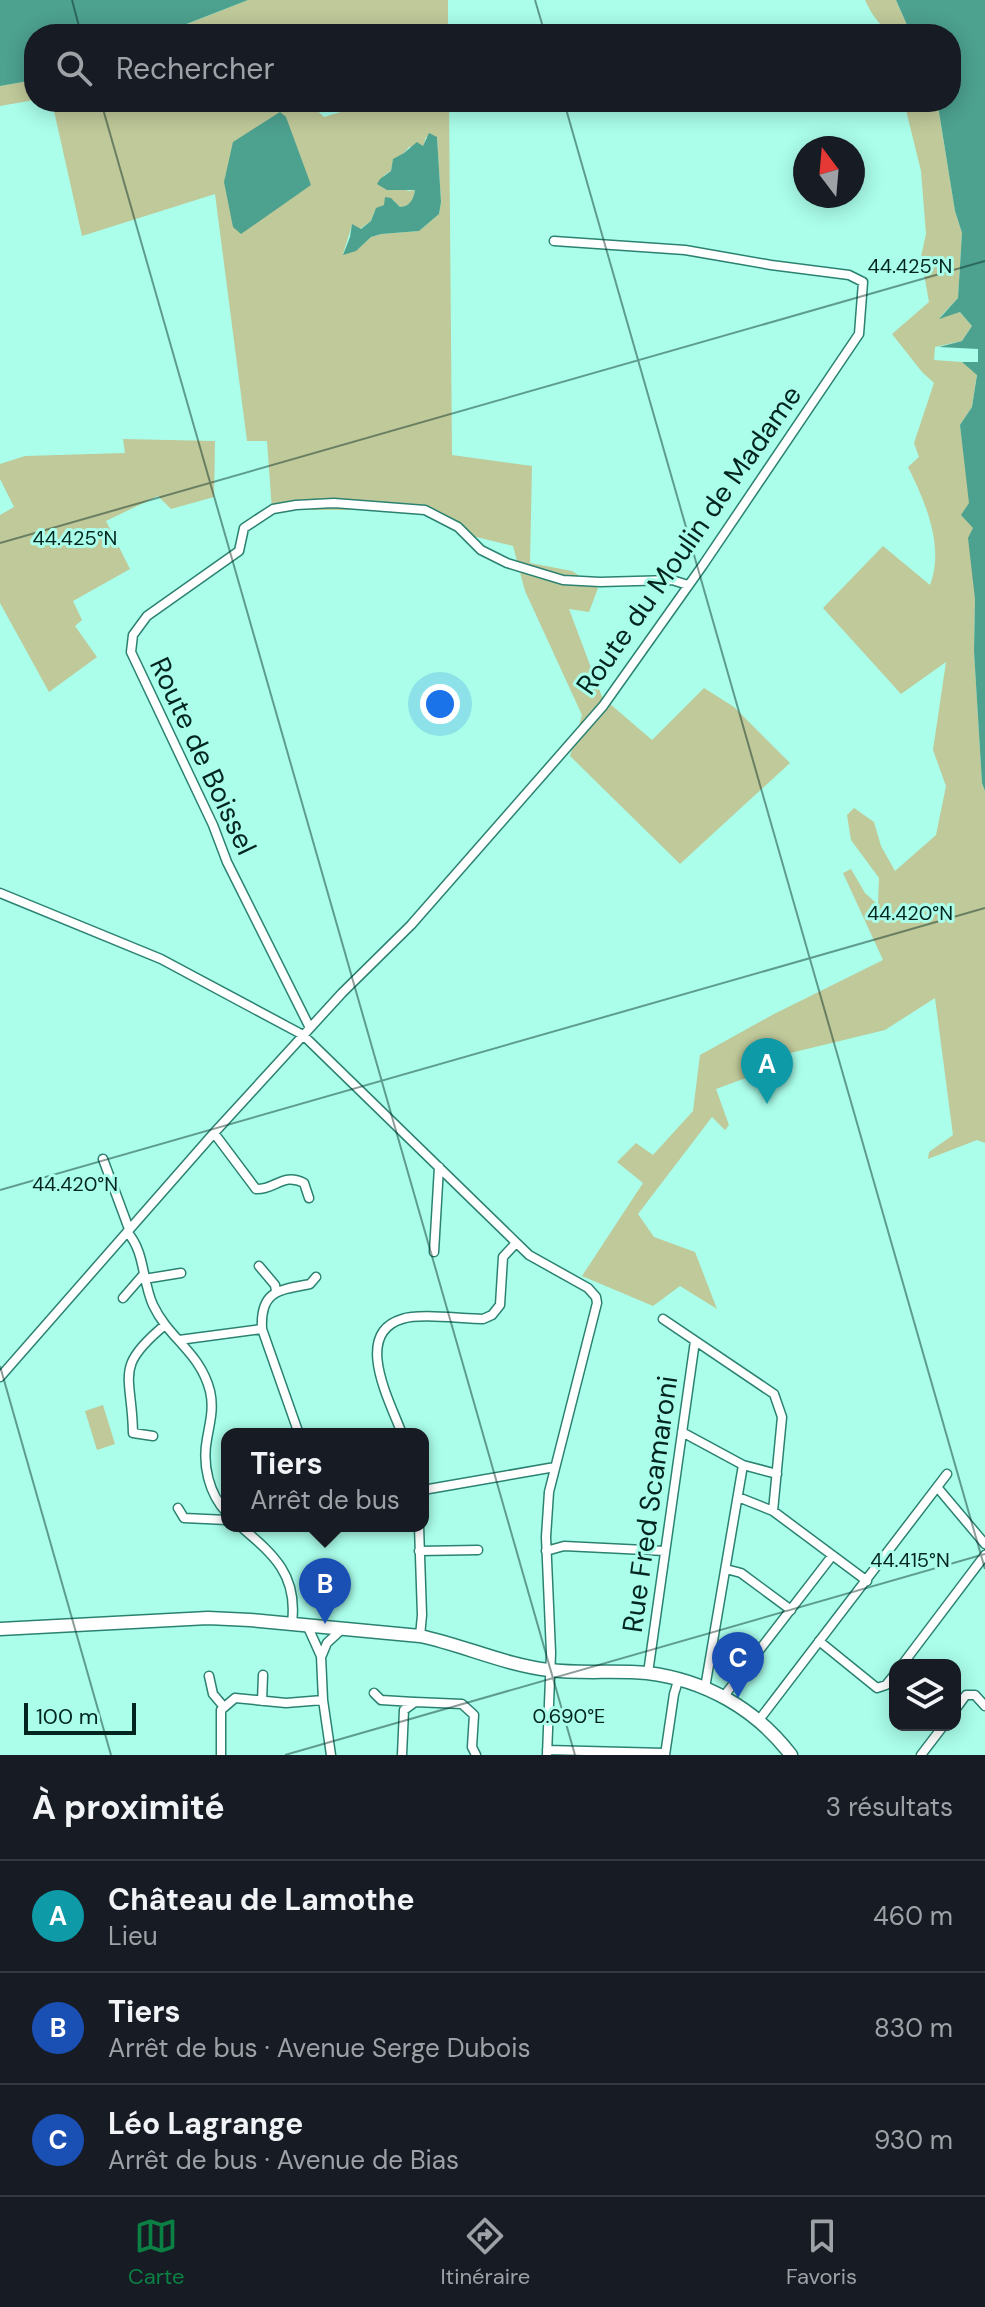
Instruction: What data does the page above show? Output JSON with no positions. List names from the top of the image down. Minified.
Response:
{"streets":{"street":["Route du Moulin de Madame","Route de Boissel","Rue Fred Scamaroni"]},"crossings":[["Route du Moulin de Madame","Route de Boissel"]],"scale_bar":"100 m","north":"top","page":{"search":"Rechercher","pins":["A","B","C"],"popup":["Tiers","Arrêt de bus"],"scale":"100 m","heading":["À proximité","3 résultats"],"list":[{"mark":"A","name":"Château de Lamothe","note":"Lieu","value":"460 m"},{"mark":"B","name":"Tiers","note":"Arrêt de bus · Avenue Serge Dubois","value":"830 m"},{"mark":"C","name":"Léo Lagrange","note":"Arrêt de bus · Avenue de Bias","value":"930 m"}],"nav":["Carte","Itinéraire","Favoris"]},"coordinates":["44.425°N","44.420°N","44.415°N","0.690°E"]}
